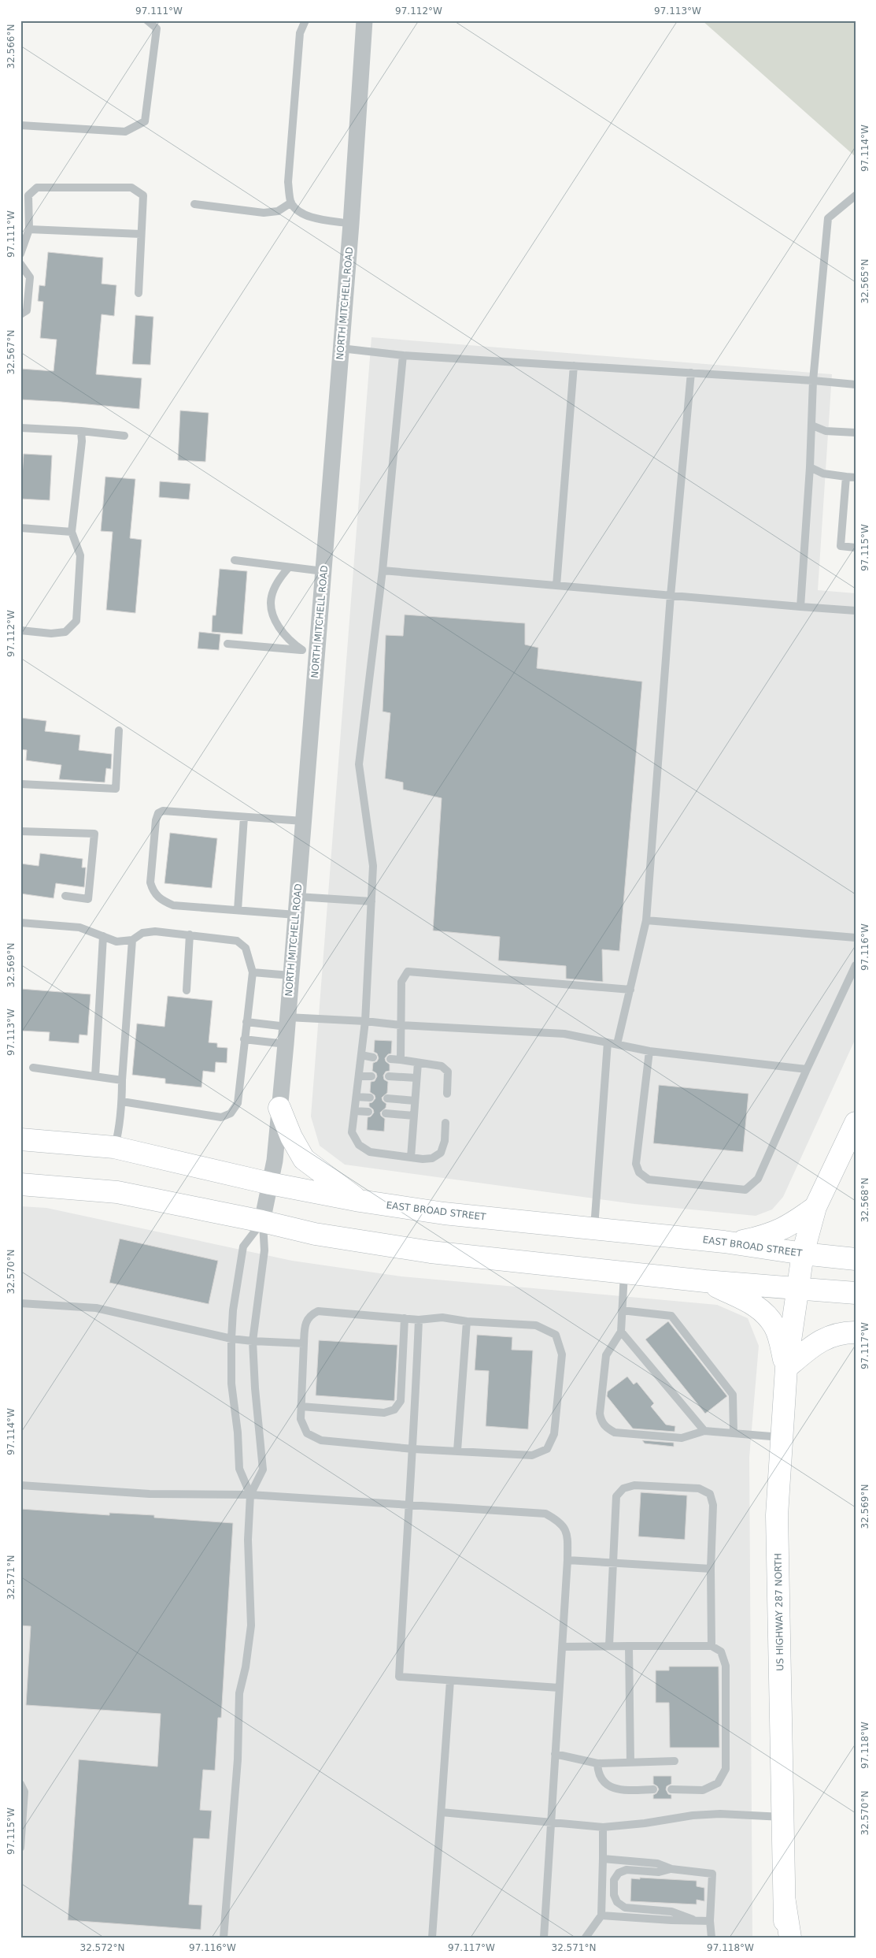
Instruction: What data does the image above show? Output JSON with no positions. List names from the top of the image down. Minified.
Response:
{"streets":{"main road":["EAST BROAD STREET","US HIGHWAY 287 NORTH"],"street":["NORTH MITCHELL ROAD"]},"crossings":[["NORTH MITCHELL ROAD","EAST BROAD STREET"],["EAST BROAD STREET","US HIGHWAY 287 NORTH"]],"coordinates":["97.111°W","97.112°W","97.113°W","32.566°N","97.114°W","32.565°N","32.567°N","97.115°W","97.116°W","32.569°N","32.568°N","32.570°N","97.117°W","32.571°N","97.118°W","32.572°N"]}
